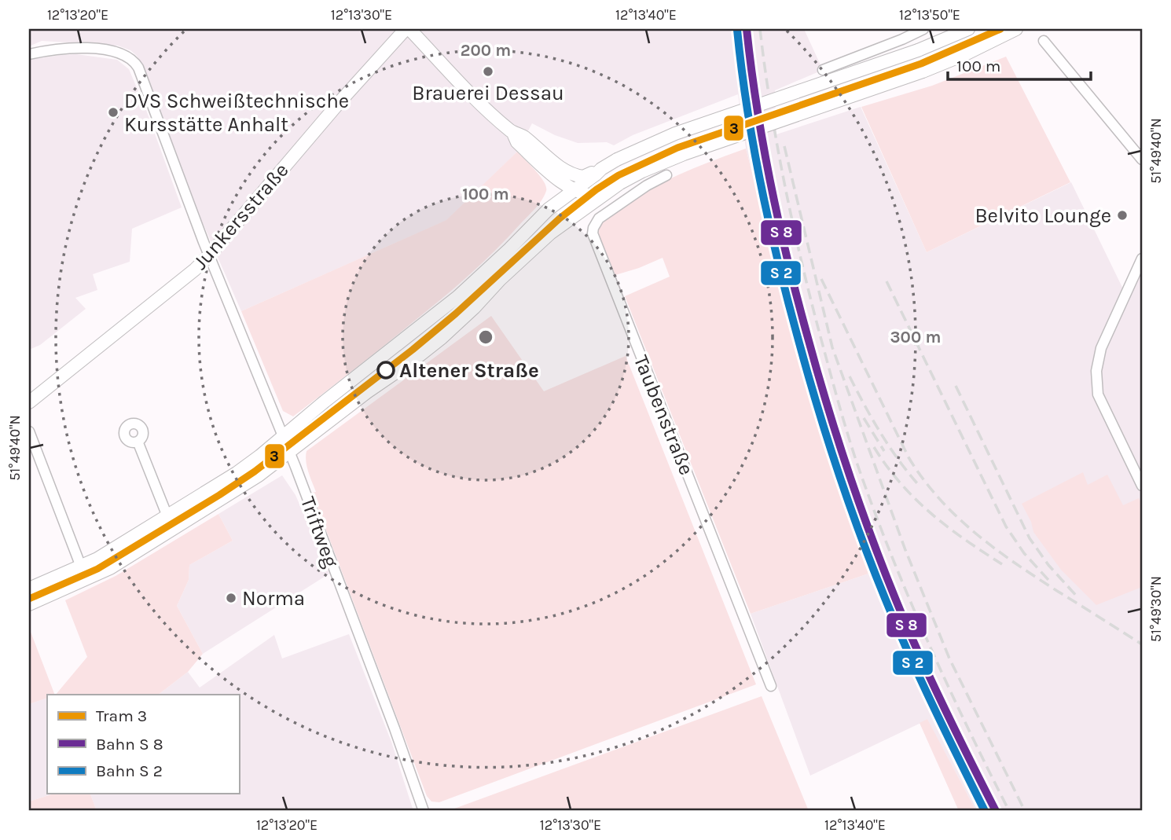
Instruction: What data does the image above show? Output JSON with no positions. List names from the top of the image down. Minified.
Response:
{"streets":{"main road":["Junkersstraße"],"street":["Taubenstraße","Triftweg"]},"crossings":[["Junkersstraße","Triftweg"]],"places":["Brauerei Dessau","DVS Schweißtechnische Kursstätte Anhalt","Belvito Lounge","Altener Straße","Norma"],"lines":["tram line 3"],"legend":["Tram 3","Bahn S 8","Bahn S 2"],"scale_bar":"100 m","coordinates":["12°13'20\"E","12°13'30\"E","12°13'40\"E","12°13'50\"E","51°49'40\"N","51°49'30\"N"],"rings":["200 m","100 m","300 m"]}
